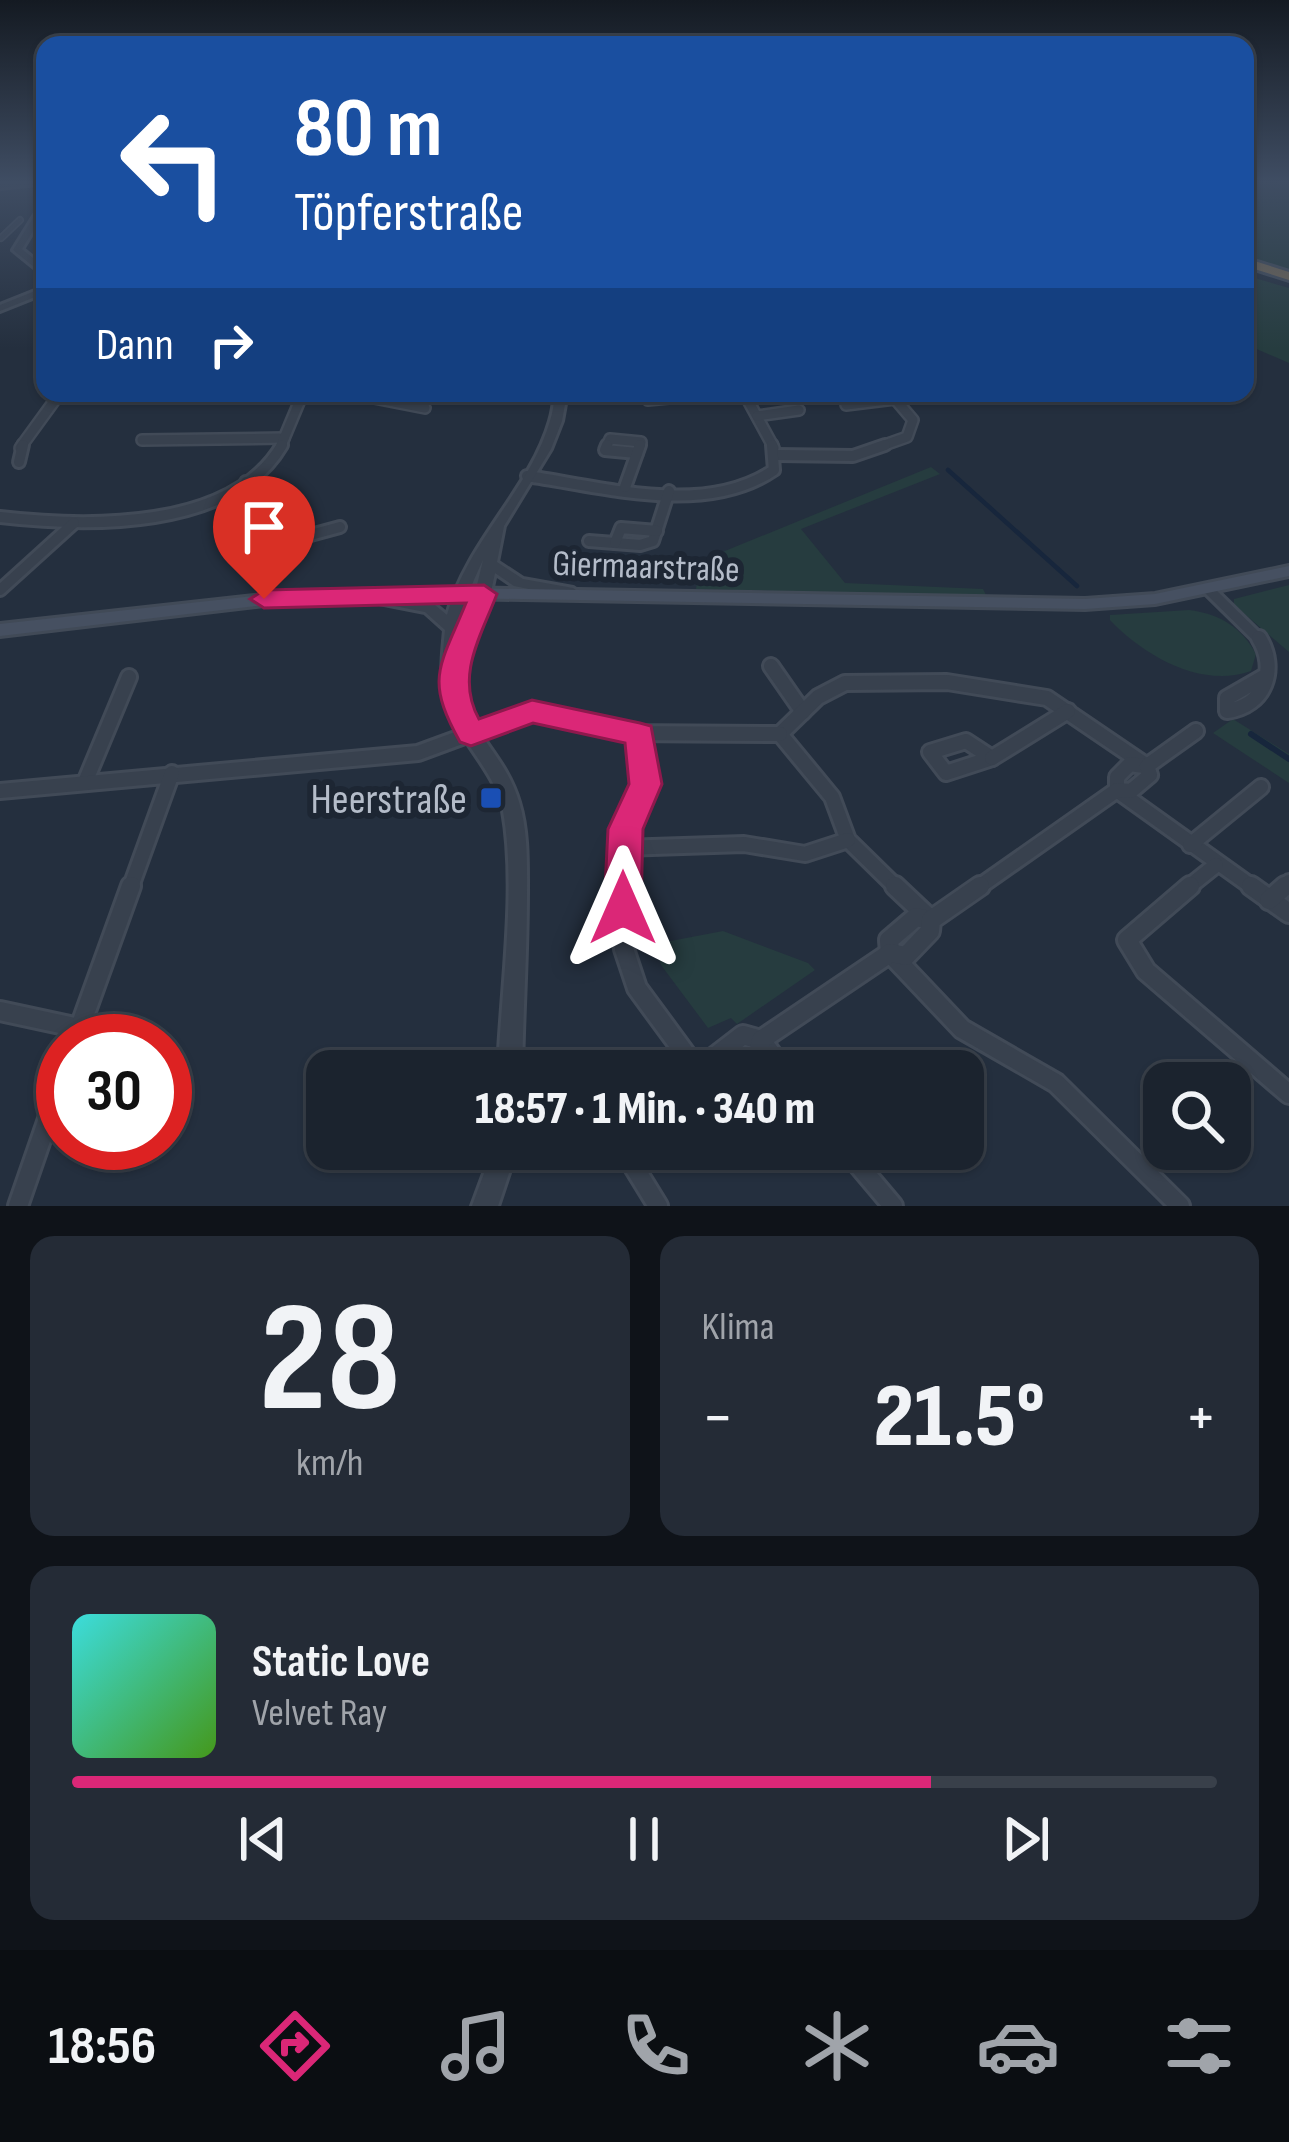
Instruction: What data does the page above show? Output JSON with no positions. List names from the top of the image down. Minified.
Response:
{"streets":{"main road":["Giermaarstraße"]},"places":{"transit":["Heerstraße"]},"page":{"turn":["80 m","Töpferstraße"],"then":"Dann","limit":"30","trip":"18:57 · 1 Min. · 340 m","tile":[["28","km/h"],"Klima"],"heat":["−","21.5°","+"],"song":["Static Love","Velvet Ray"],"tabs":"18:56"}}
